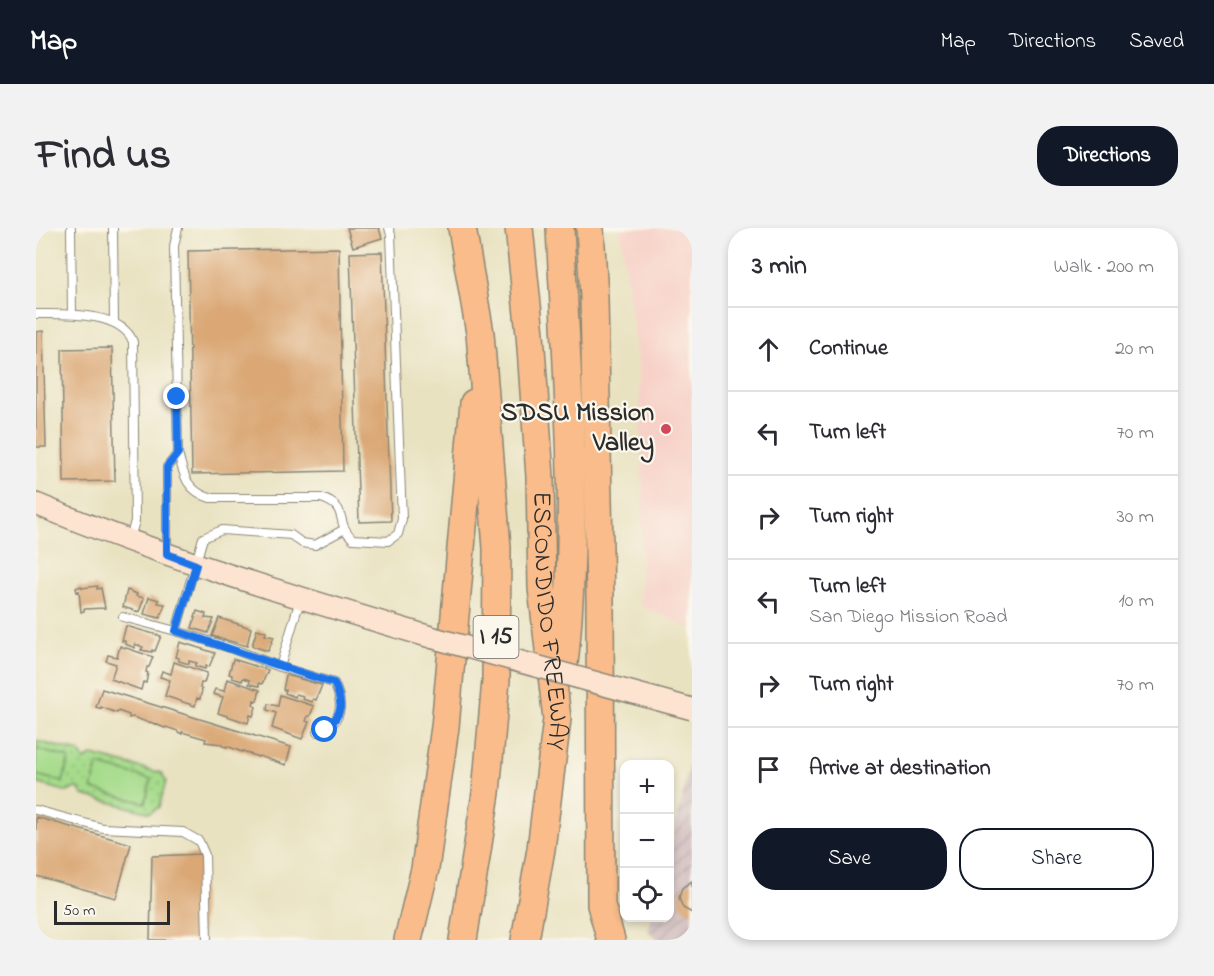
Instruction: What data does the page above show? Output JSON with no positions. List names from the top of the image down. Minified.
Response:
{"streets":{"highway":["ESCONDIDO FREEWAY","I 15"]},"places":["SDSU Mission Valley"],"scale_bar":"50 m","page":{"header":"Map","nav":["Map","Directions","Saved"],"title":"Find us","buttons":["Directions",["Save","Share"]],"heading":["3 min","Walk · 200 m"],"list":[["Continue","20 m"],["Turn left","70 m"],["Turn right","30 m"],["Turn left","San Diego Mission Road","10 m"],["Turn right","70 m"],"Arrive at destination"],"map_buttons":["+","−"],"scale":"50 m"}}
